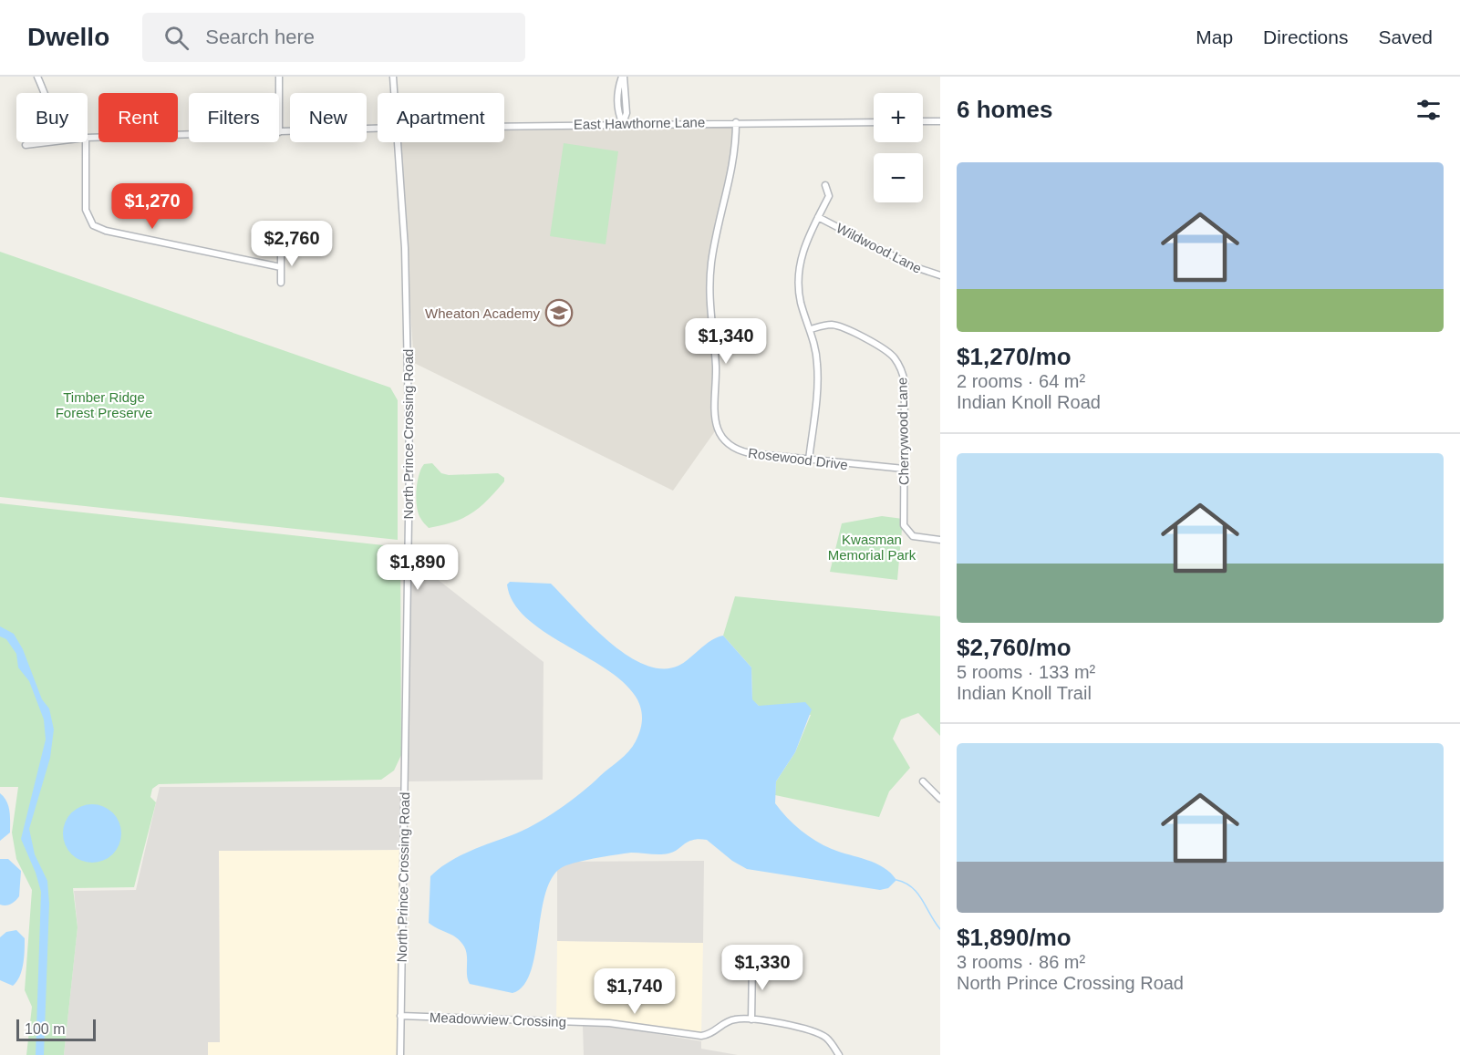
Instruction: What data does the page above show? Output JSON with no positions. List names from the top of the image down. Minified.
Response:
{"streets":{"street":["East Hawthorne Lane","Wildwood Lane","Cherrywood Lane","North Prince Crossing Road","Rosewood Drive","Meadowview Crossing"]},"crossings":[["East Hawthorne Lane","Rosewood Drive"],["Cherrywood Lane","Rosewood Drive"],["North Prince Crossing Road","Meadowview Crossing"]],"parks":["Timber Ridge Forest Preserve","Kwasman Memorial Park"],"places":{"school or university":["Wheaton Academy"]},"scale_bar":"100 m","page":{"header":"Dwello","search":"Search here","nav":["Map","Directions","Saved"],"heading":"6 homes","map_buttons":["+","−"],"chip":["Buy","Rent","Filters","New","Apartment"],"list":[{"name":"$1,270/mo","note":"2 rooms · 64 m² · Indian Knoll Road"},{"name":"$2,760/mo","note":"5 rooms · 133 m² · Indian Knoll Trail"},{"name":"$1,890/mo","note":"3 rooms · 86 m² · North Prince Crossing Road"}],"price":["$1,270","$2,760","$1,340","$1,890","$1,330","$1,740"],"scale":"100 m"}}
